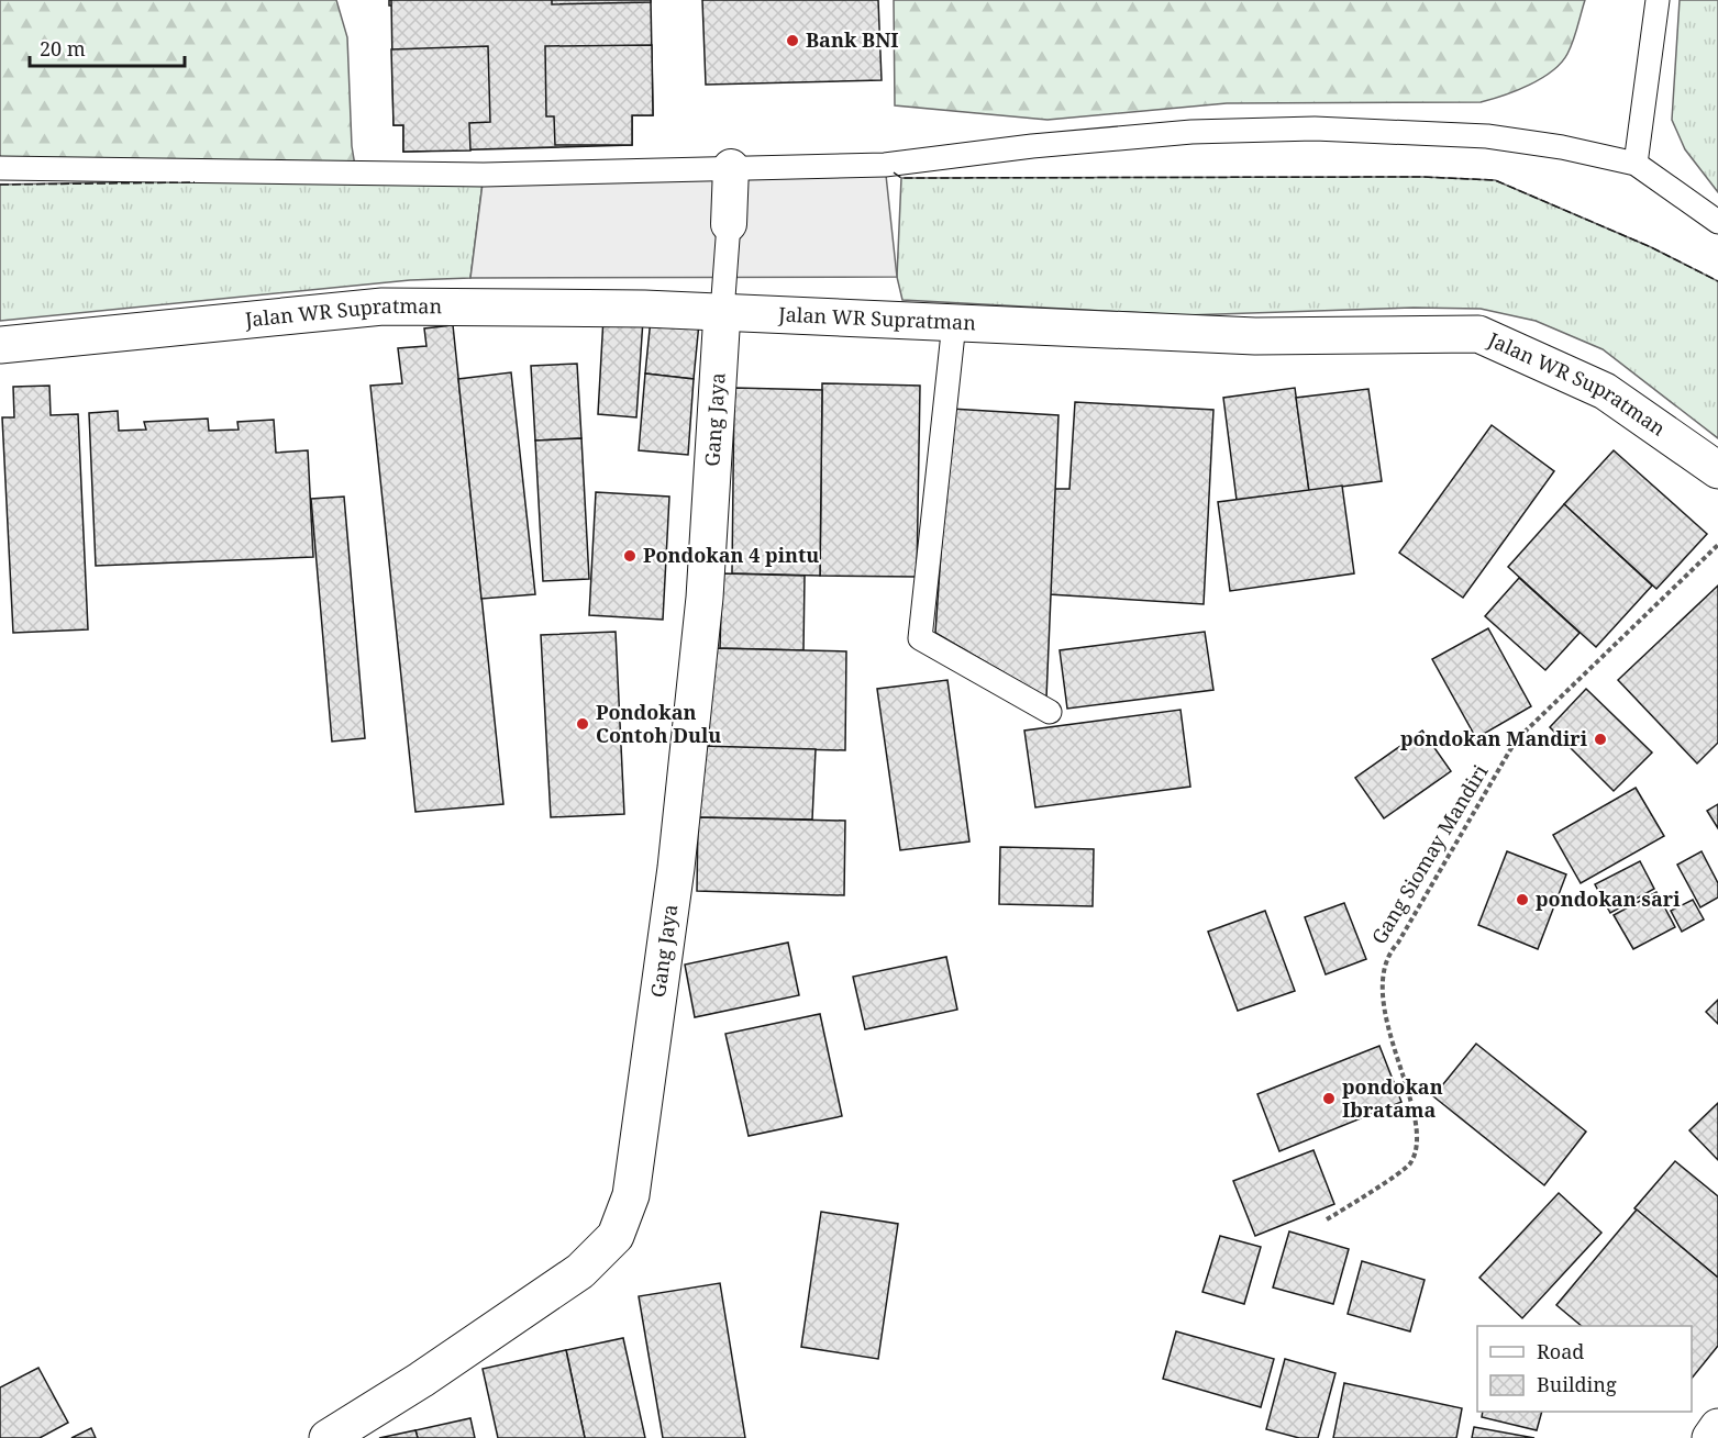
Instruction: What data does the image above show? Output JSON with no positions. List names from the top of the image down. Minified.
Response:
{"streets":{"main road":["Jalan WR Supratman","Gang Jaya"],"path":["Gang Siomay Mandiri"]},"crossings":[["Jalan WR Supratman","Gang Jaya"]],"places":["Bank BNI","Pondokan 4 pintu","Pondokan Contoh Dulu","pondokan Mandiri","pondokan sari","pondokan Ibratama"],"legend":["Road","Building"],"scale_bar":"20 m"}
